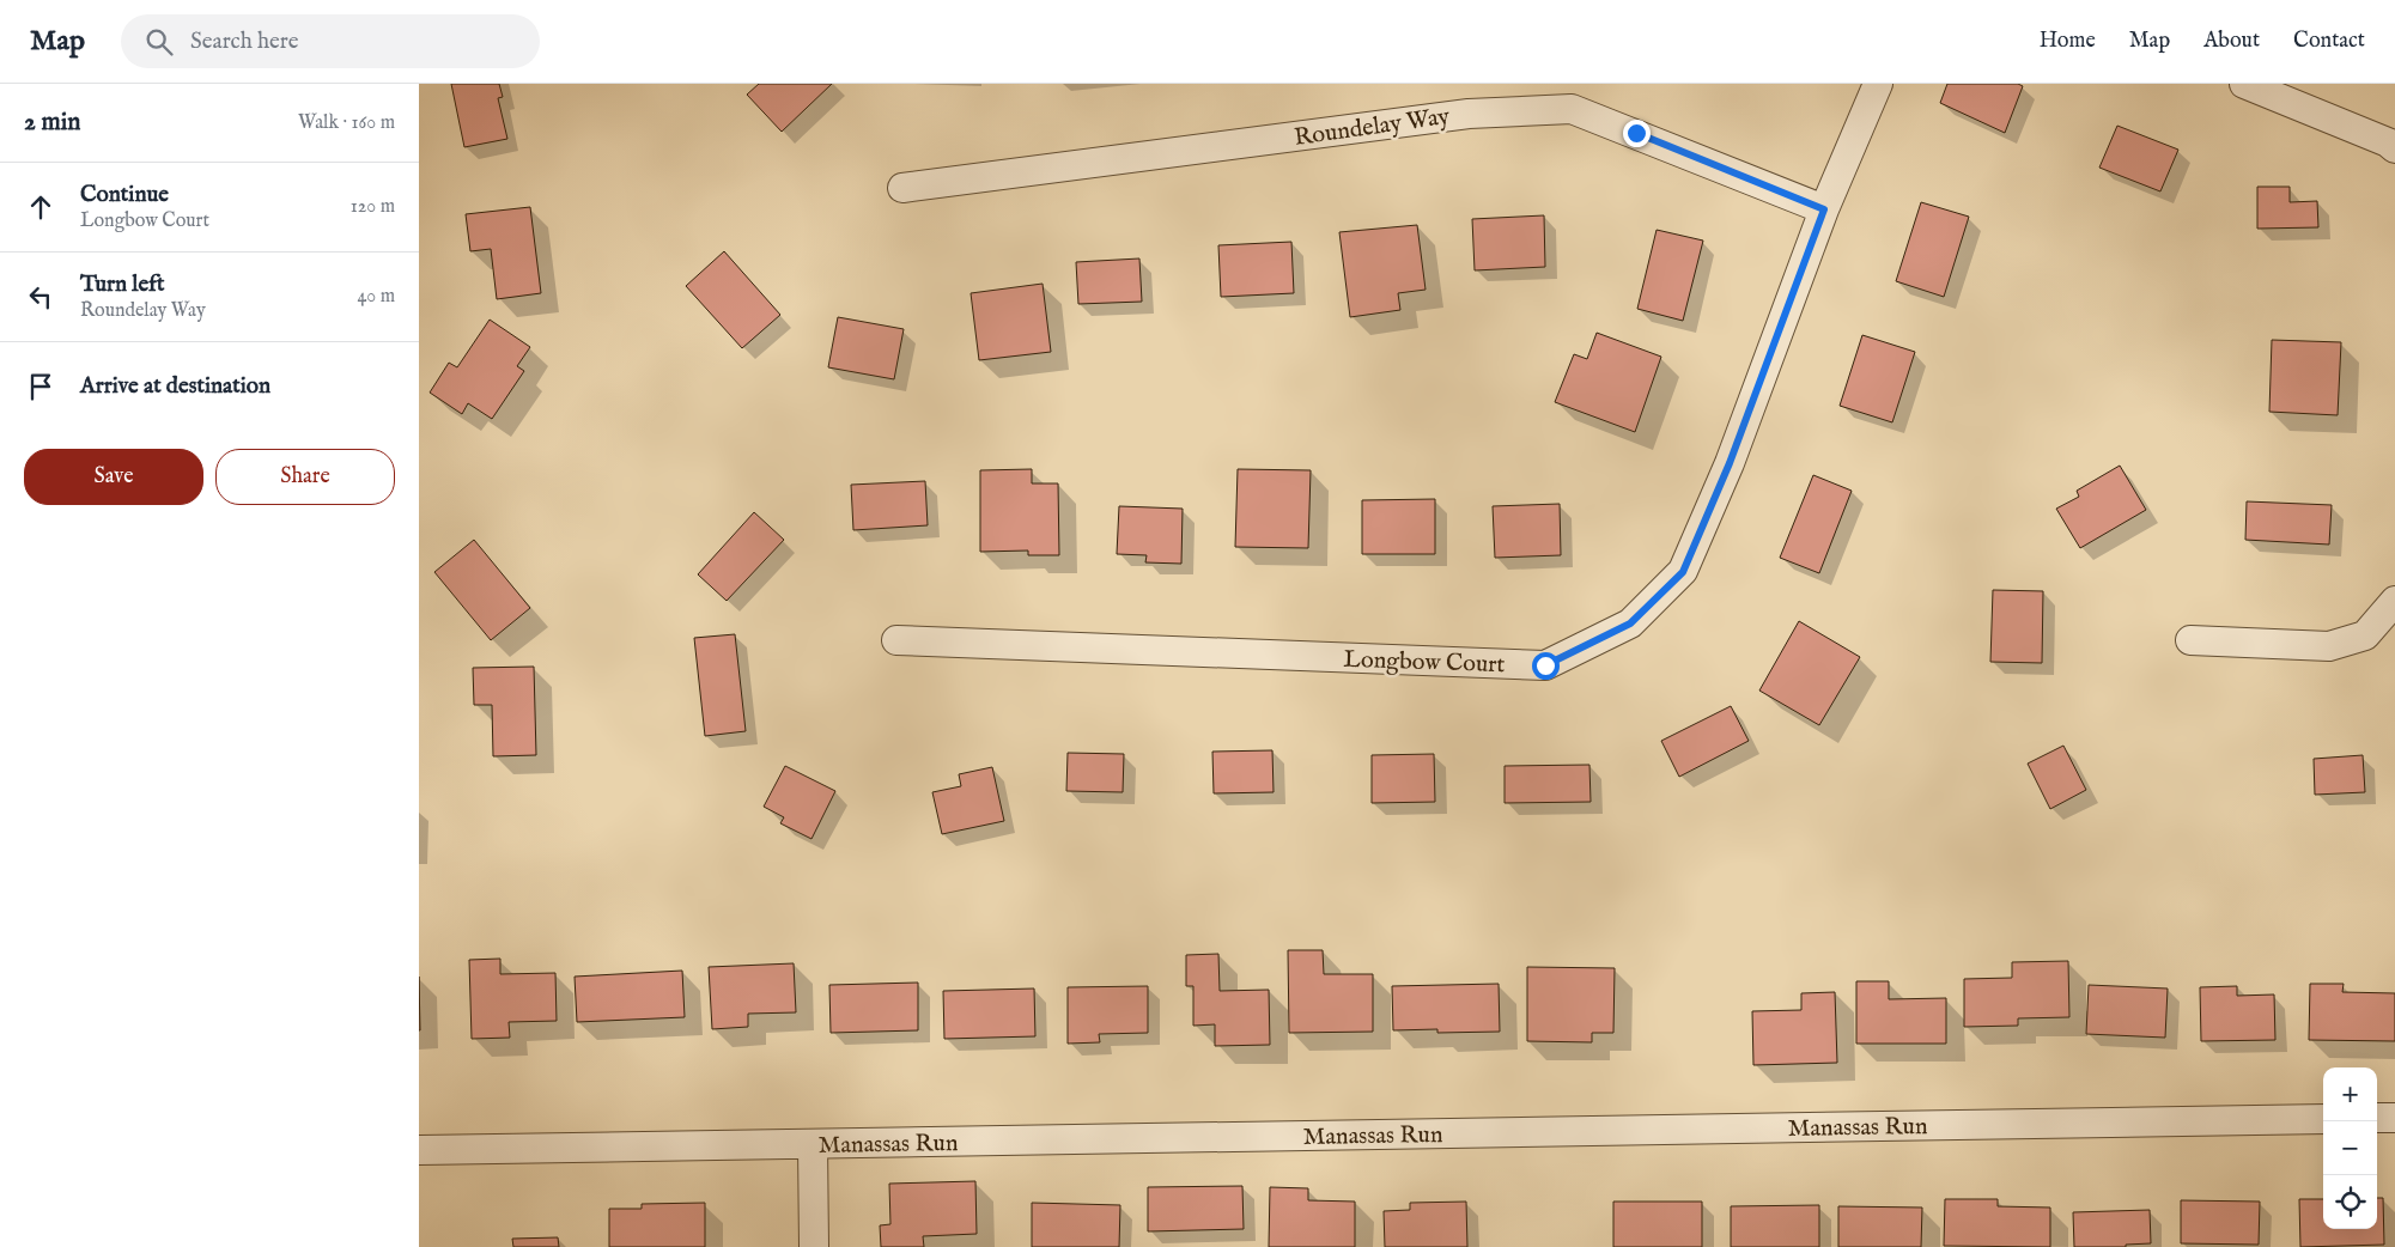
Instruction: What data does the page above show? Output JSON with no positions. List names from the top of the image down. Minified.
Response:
{"streets":{"street":["Roundelay Way","Longbow Court","Manassas Run"]},"crossings":[["Roundelay Way","Longbow Court"]],"page":{"header":"Map","search":"Search here","nav":["Home","Map","About","Contact"],"heading":["2 min","Walk · 160 m"],"list":[["Continue","Longbow Court","120 m"],["Turn left","Roundelay Way","40 m"],"Arrive at destination"],"buttons":["Save","Share"],"map_buttons":["+","−"]}}
